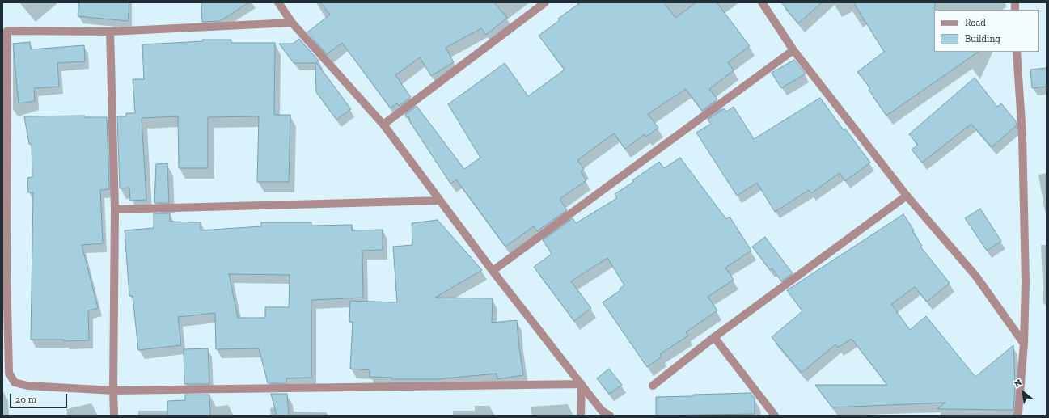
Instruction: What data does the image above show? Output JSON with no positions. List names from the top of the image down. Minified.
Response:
{"legend":["Road","Building"],"scale_bar":"20 m","north":"top left"}
